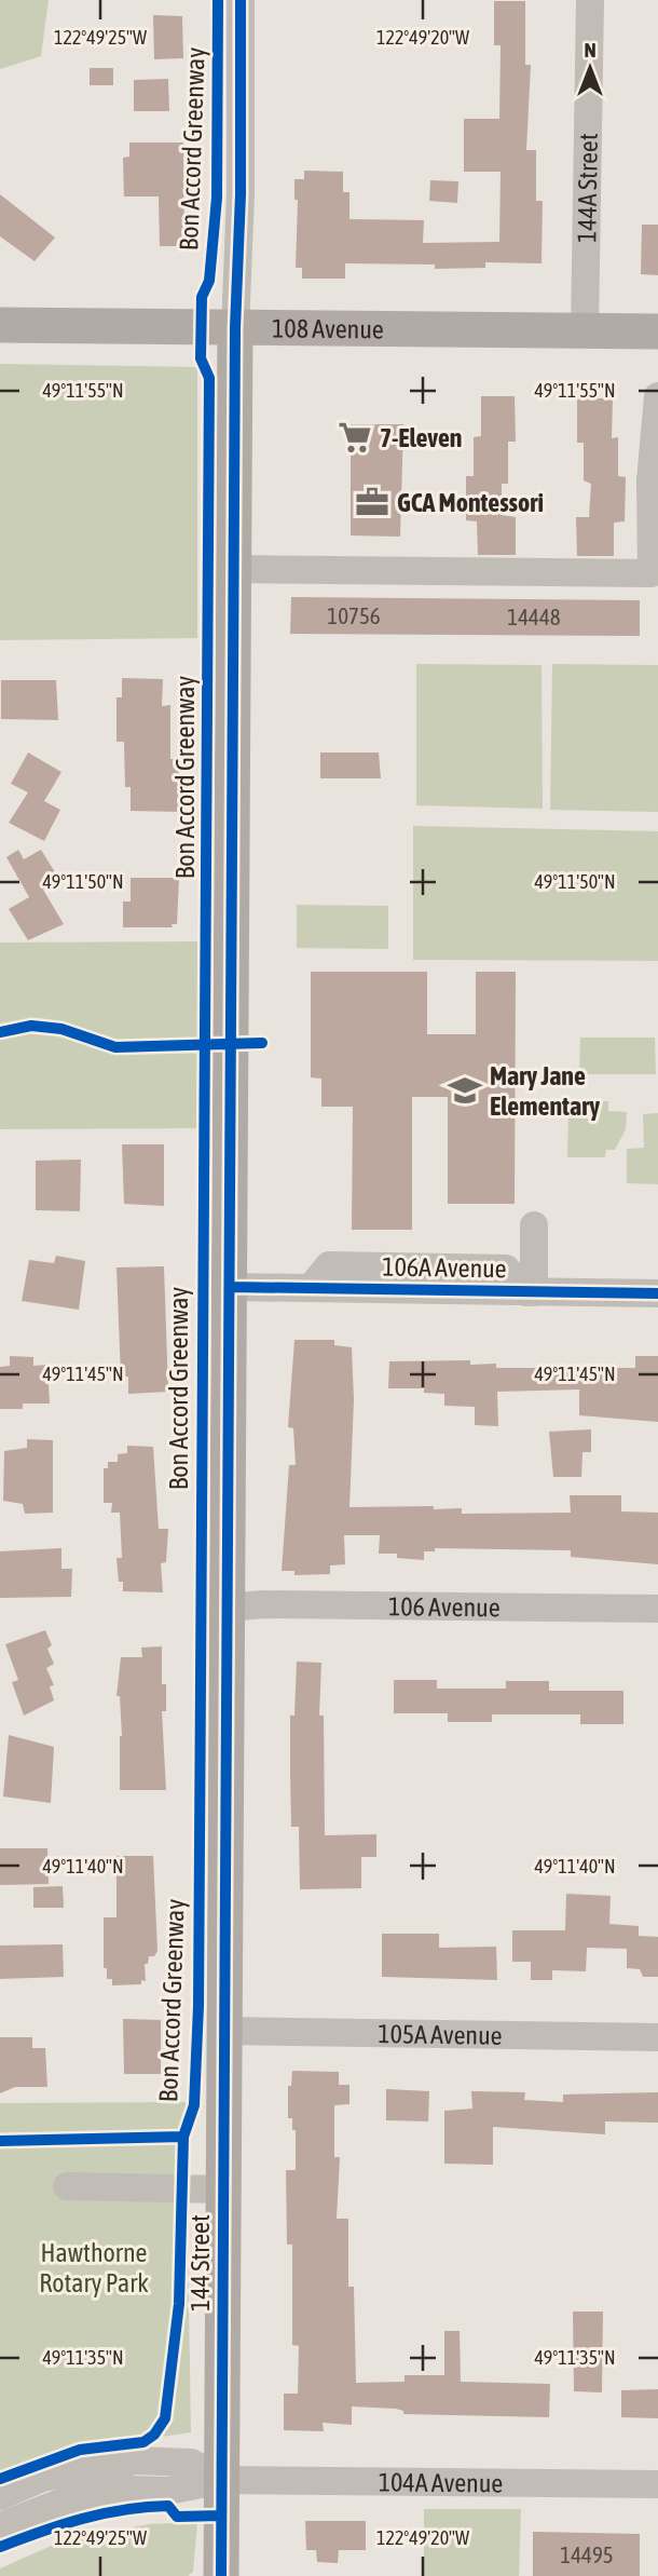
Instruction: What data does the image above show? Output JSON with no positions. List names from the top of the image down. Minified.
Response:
{"streets":{"main road":["108 Avenue","144 Street"],"street":["144A Street","106A Avenue","106 Avenue","105A Avenue","104A Avenue"],"cycle path":["Bon Accord Greenway"]},"crossings":[["144A Street","108 Avenue"],["108 Avenue","144 Street"],["106A Avenue","144 Street"],["106 Avenue","144 Street"],["105A Avenue","144 Street"],["144 Street","104A Avenue"]],"parks":["Hawthorne Rotary Park"],"places":{"supermarket":["7-Eleven"],"office":["GCA Montessori"],"school or university":["Mary Jane Elementary"]},"house_numbers":["10756","14448","14495"],"north":"top","coordinates":["122°49'25\"W","122°49'20\"W","49°11'55\"N","49°11'50\"N","49°11'45\"N","49°11'40\"N","49°11'35\"N"]}
